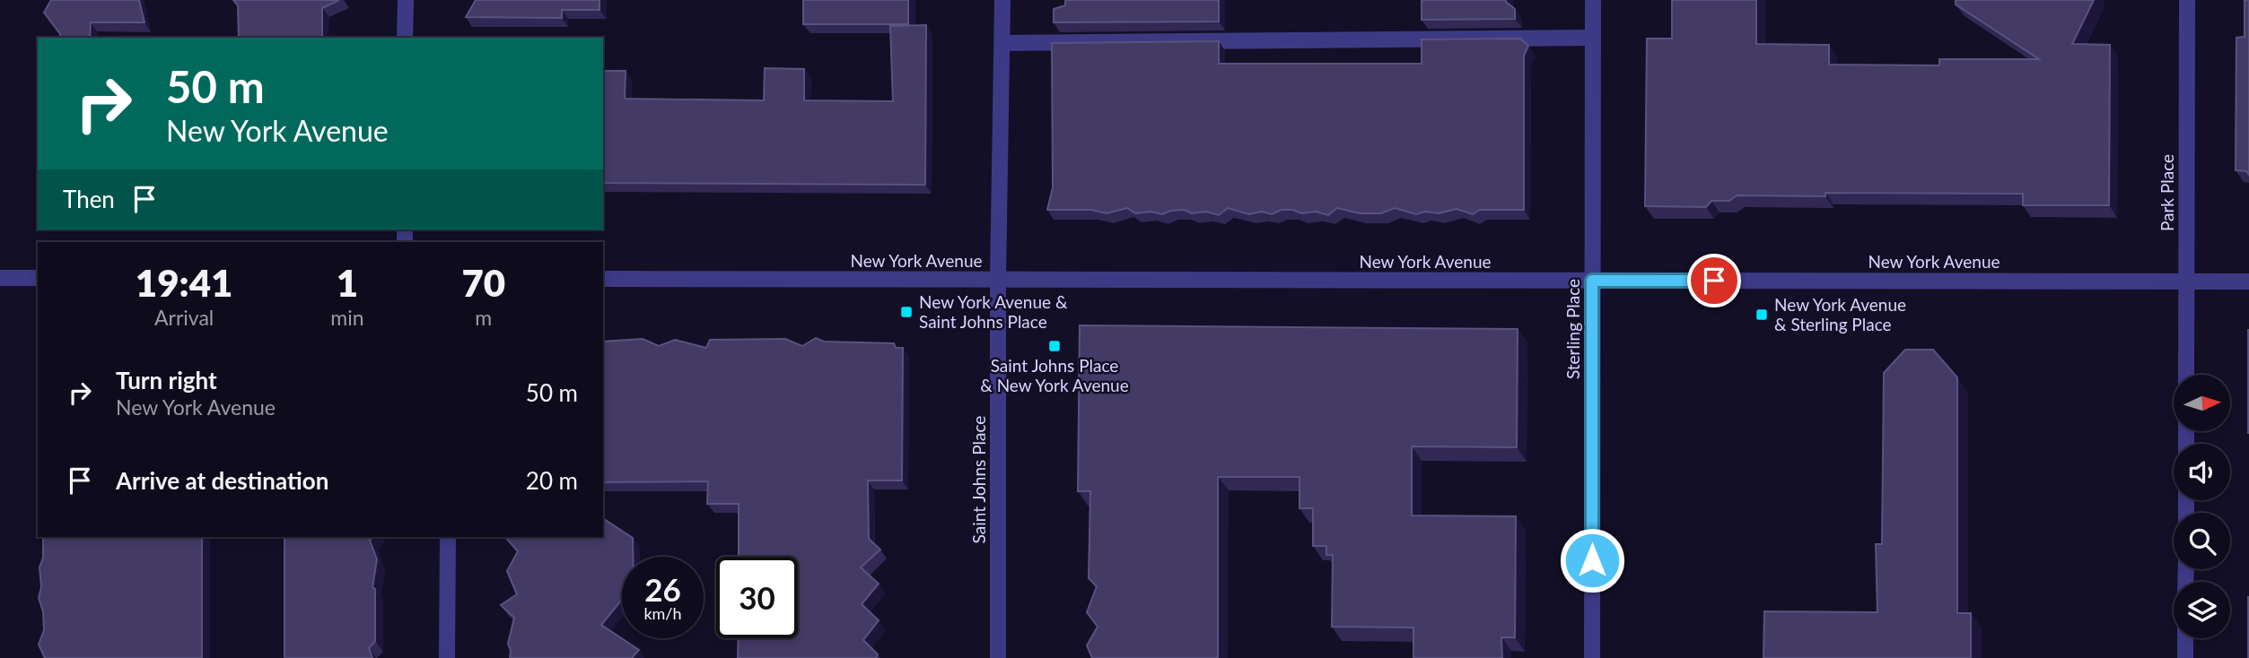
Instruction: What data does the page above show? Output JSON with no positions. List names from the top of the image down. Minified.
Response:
{"streets":{"street":["Park Place","New York Avenue","Sterling Place","Saint Johns Place"]},"crossings":[["Park Place","New York Avenue"],["New York Avenue","Sterling Place"],["New York Avenue","Saint Johns Place"]],"places":{"transit":["New York Avenue & Saint Johns Place","New York Avenue & Sterling Place","Saint Johns Place & New York Avenue"]},"north":"right","page":{"turn":["50 m","New York Avenue"],"then":"Then","eta":["19:41","Arrival","1","min","70","m"],"list":[{"name":"Turn right","note":"New York Avenue","value":"50 m"},{"name":"Arrive at destination","value":"20 m"}],"speed":"26 km/h","limit":"30"}}
